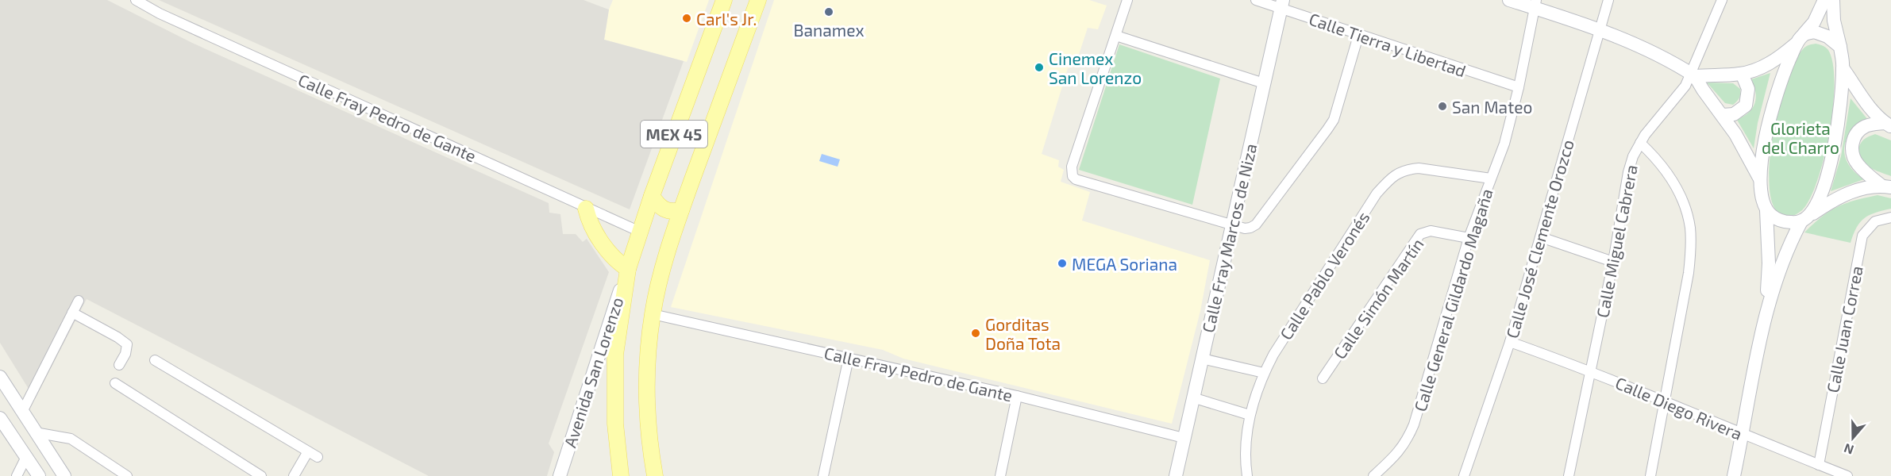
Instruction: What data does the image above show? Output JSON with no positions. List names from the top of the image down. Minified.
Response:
{"streets":{"main road":["MEX 45"],"street":["Calle Tierra y Libertad","Calle Fray Pedro de Gante","Calle Fray Marcos de Niza","Calle José Clemente Orozco","Calle Miguel Cabrera","Calle Pablo Veronés","Calle Simón Martín","Calle General Gildardo Magaña","Calle Juan Correa","Avenida San Lorenzo","Calle Diego Rivera"]},"crossings":[["Calle Tierra y Libertad","Calle Fray Marcos de Niza"],["Calle Tierra y Libertad","Calle General Gildardo Magaña"],["Calle Fray Pedro de Gante","MEX 45"],["Calle Fray Pedro de Gante","Calle Fray Marcos de Niza"],["MEX 45","Avenida San Lorenzo"],["Calle José Clemente Orozco","Calle Diego Rivera"],["Calle Miguel Cabrera","Calle Diego Rivera"],["Calle Pablo Veronés","Calle General Gildardo Magaña"],["Calle Simón Martín","Calle General Gildardo Magaña"],["Calle Juan Correa","Calle Diego Rivera"]],"parks":["Glorieta del Charro"],"places":["Banamex","Carl's Jr.","Cinemex San Lorenzo","San Mateo","MEGA Soriana","Gorditas Doña Tota"],"north":"bottom"}
